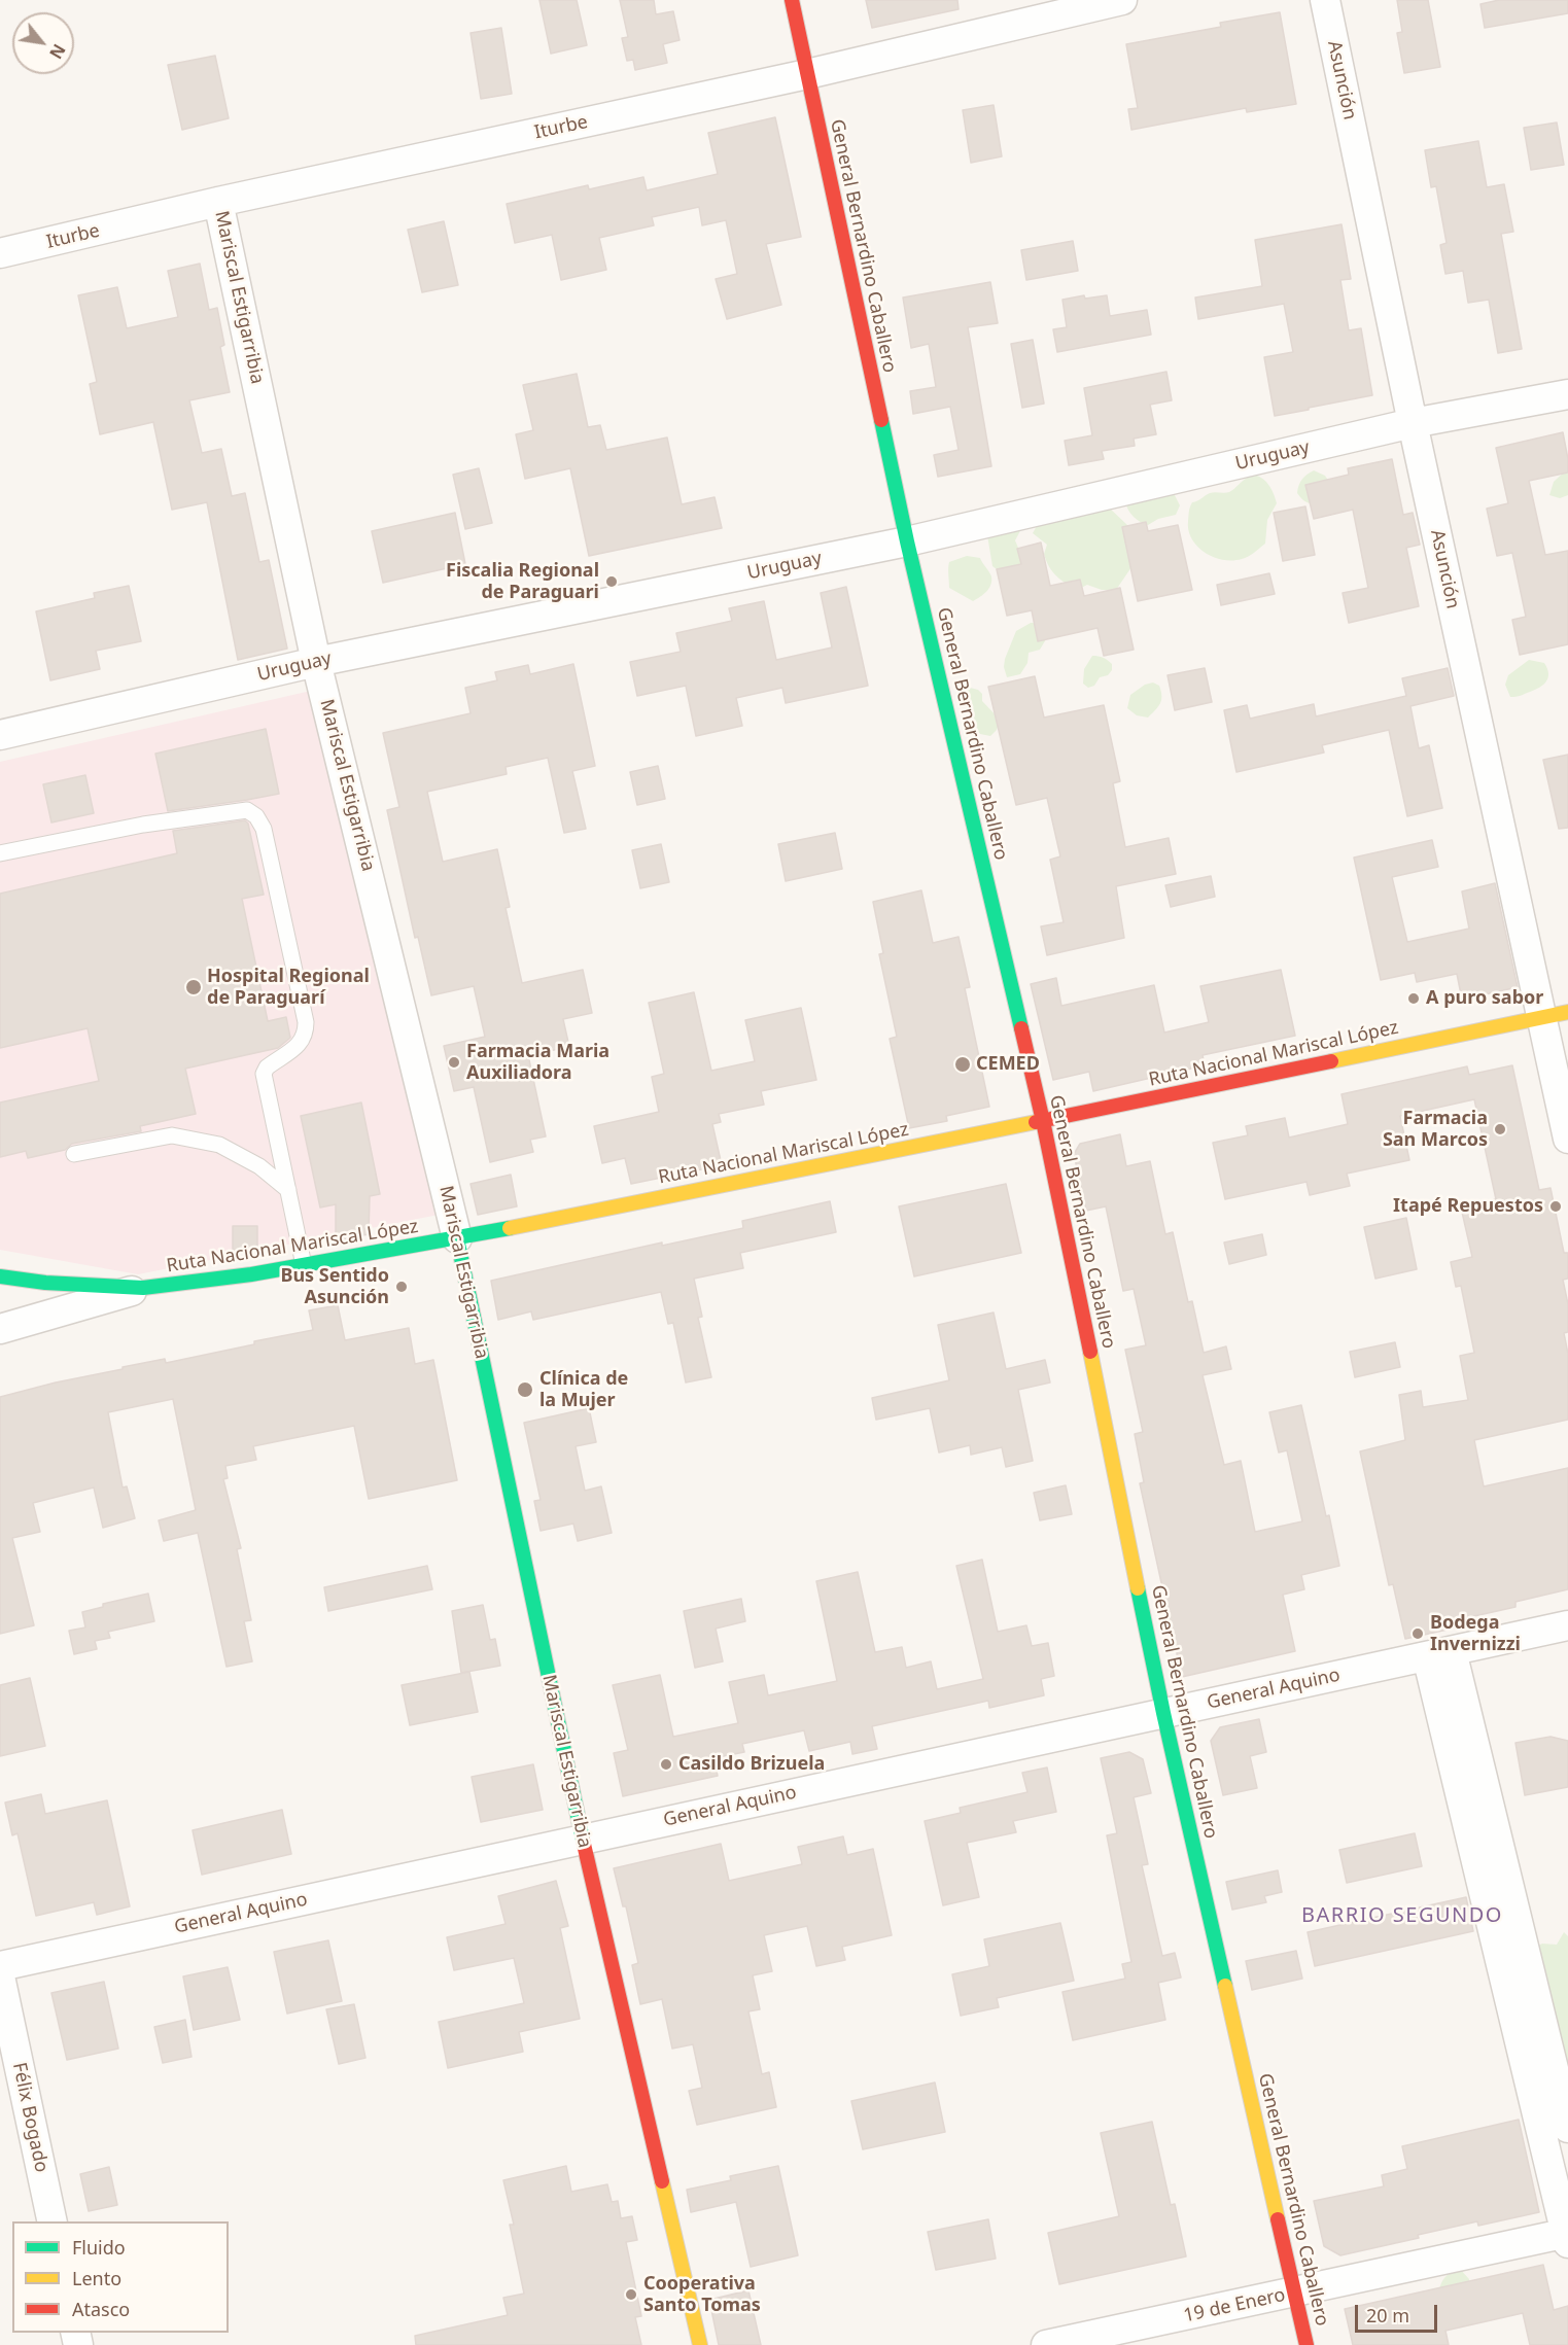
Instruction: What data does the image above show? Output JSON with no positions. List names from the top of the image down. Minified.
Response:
{"streets":{"main road":["General Bernardino Caballero","Mariscal Estigarribia","Ruta Nacional Mariscal López"],"street":["Asunción","Iturbe","Uruguay","General Aquino","Félix Bogado","19 de Enero"]},"crossings":[["Asunción","Uruguay"],["Asunción","Ruta Nacional Mariscal López"],["Iturbe","General Bernardino Caballero"],["Iturbe","Mariscal Estigarribia"],["General Bernardino Caballero","Uruguay"],["General Bernardino Caballero","Ruta Nacional Mariscal López"],["General Bernardino Caballero","General Aquino"],["General Bernardino Caballero","19 de Enero"],["Mariscal Estigarribia","Uruguay"],["Mariscal Estigarribia","Ruta Nacional Mariscal López"],["Mariscal Estigarribia","General Aquino"]],"districts":["BARRIO SEGUNDO"],"places":["Fiscalia Regional de Paraguari","Hospital Regional de Paraguarí","A puro sabor","Farmacia Maria Auxiliadora","CEMED","Farmacia San Marcos","Itapé Repuestos","Bus Sentido Asunción","Clínica de la Mujer","Bodega Invernizzi","Casildo Brizuela","Cooperativa Santo Tomas"],"legend":["Fluido","Lento","Atasco"],"scale_bar":"20 m","north":"bottom right"}
